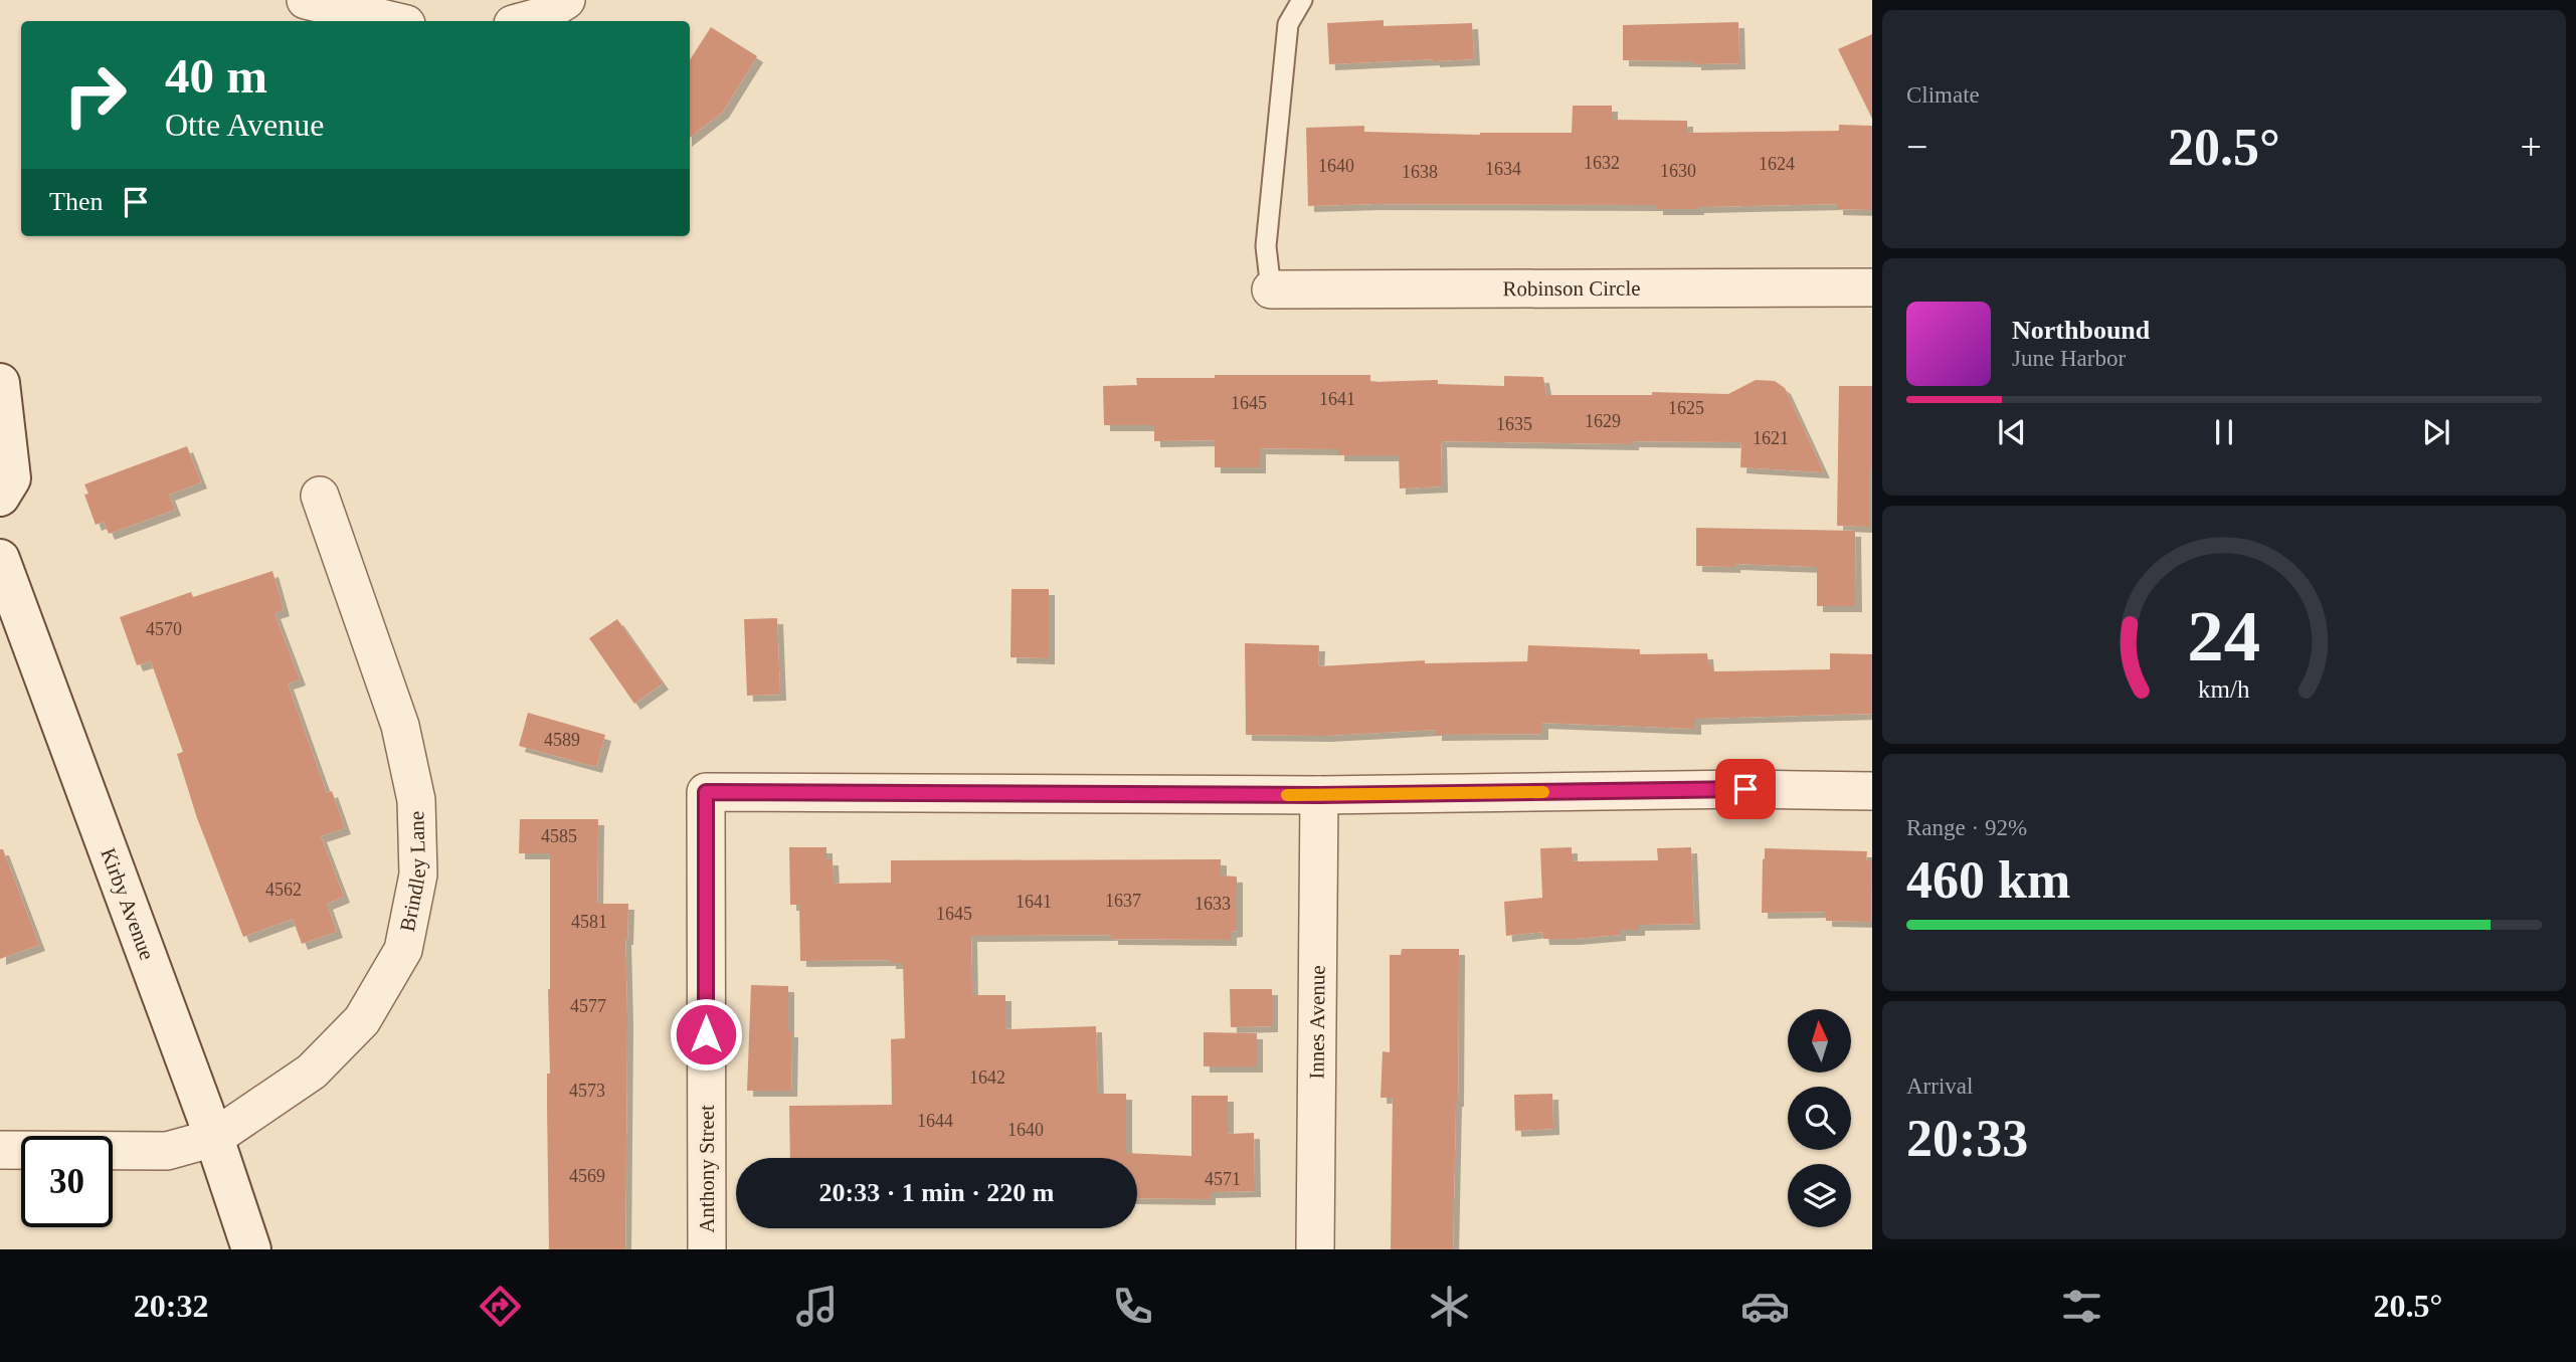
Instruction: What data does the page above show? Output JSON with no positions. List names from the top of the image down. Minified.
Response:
{"streets":{"street":["Robinson Circle","Brindley Lane","Kirby Avenue","Innes Avenue","Anthony Street"]},"crossings":[["Brindley Lane","Kirby Avenue"],["Innes Avenue","Anthony Street"]],"house_numbers":["1632","1624","1640","1634","1630","1638","1641","1645","1625","1629","1635","1621","4570","4589","4585","4562","1637","1641","1633","1645","4581","4577","1642","4573","1644","1640","4569","4571"],"north":"top","page":{"tile":["Climate",["Range · 92%","460 km"],["Arrival","20:33"]],"turn":["40 m","Otte Avenue"],"heat":["−","20.5°","+"],"then":"Then","song":["Northbound","June Harbor"],"limit":"30","trip":"20:33 · 1 min · 220 m","tabs":["20:32","20.5°"],"gauge":["24","km/h"]}}
